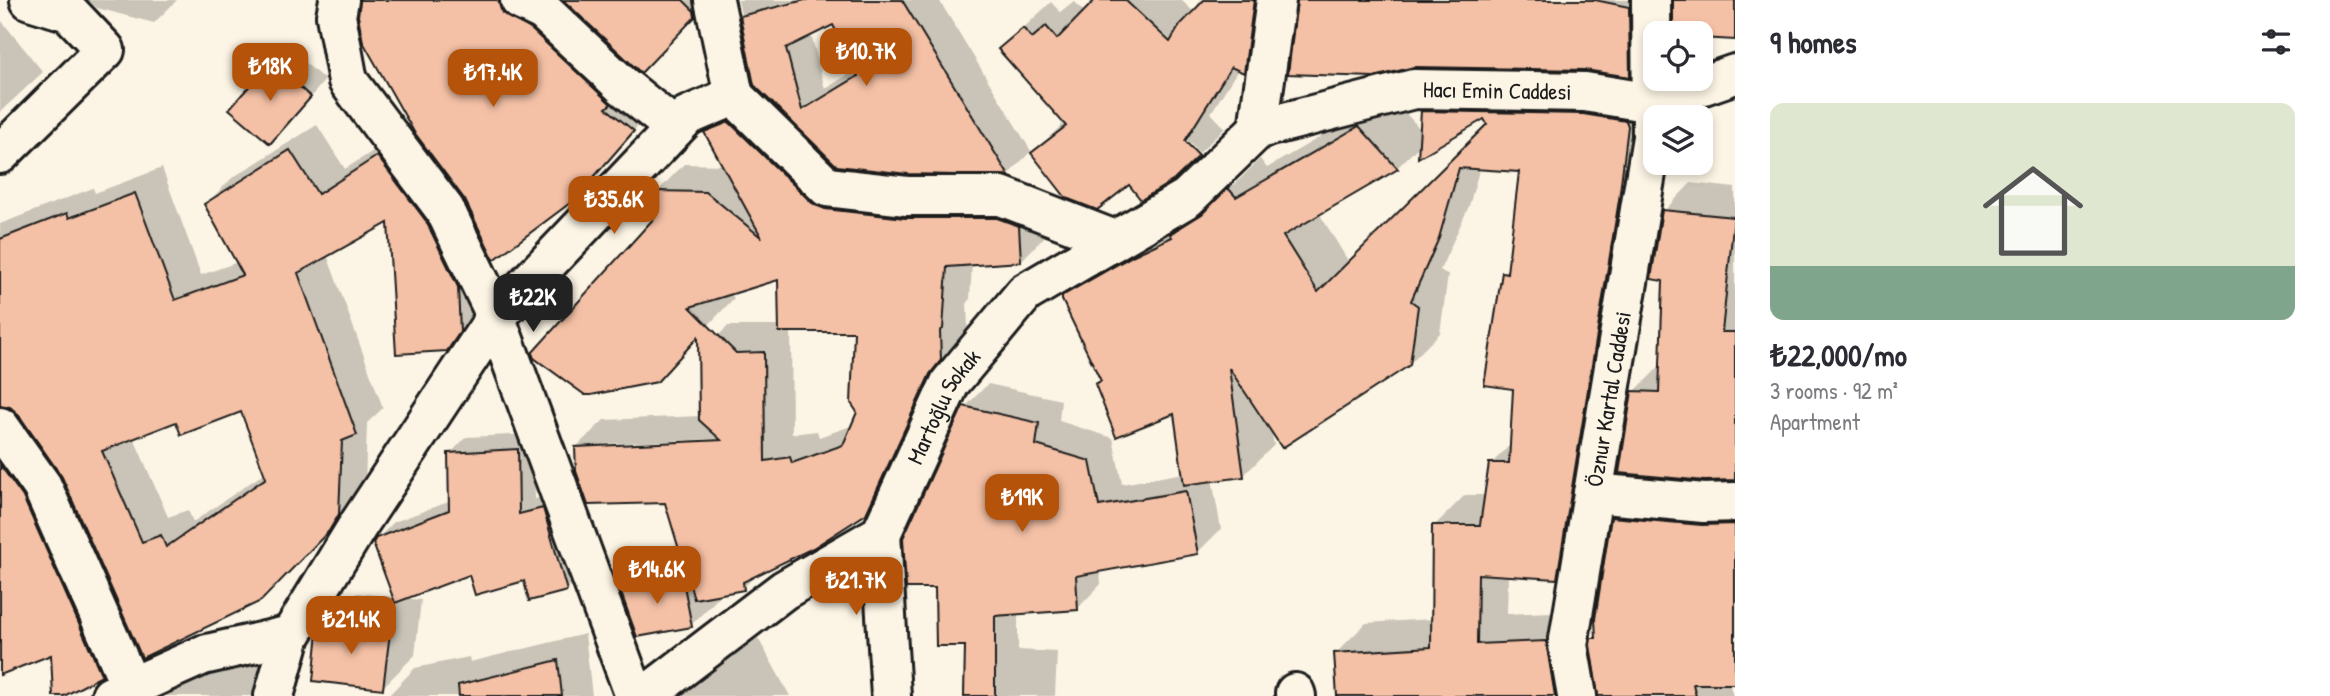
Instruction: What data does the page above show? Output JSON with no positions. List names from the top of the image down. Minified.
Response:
{"streets":{"street":["Hacı Emin Caddesi","Öznur Kartal Caddesi","Martoğlu Sokak"]},"crossings":[["Hacı Emin Caddesi","Öznur Kartal Caddesi"],["Hacı Emin Caddesi","Martoğlu Sokak"]],"page":{"heading":"9 homes","price":["₺10.7K","₺18K","₺17.4K","₺35.6K","₺22K","₺19K","₺14.6K","₺21.7K","₺21.4K"],"list":[{"name":"₺22,000/mo","note":"3 rooms · 92 m² · Apartment"}]}}
